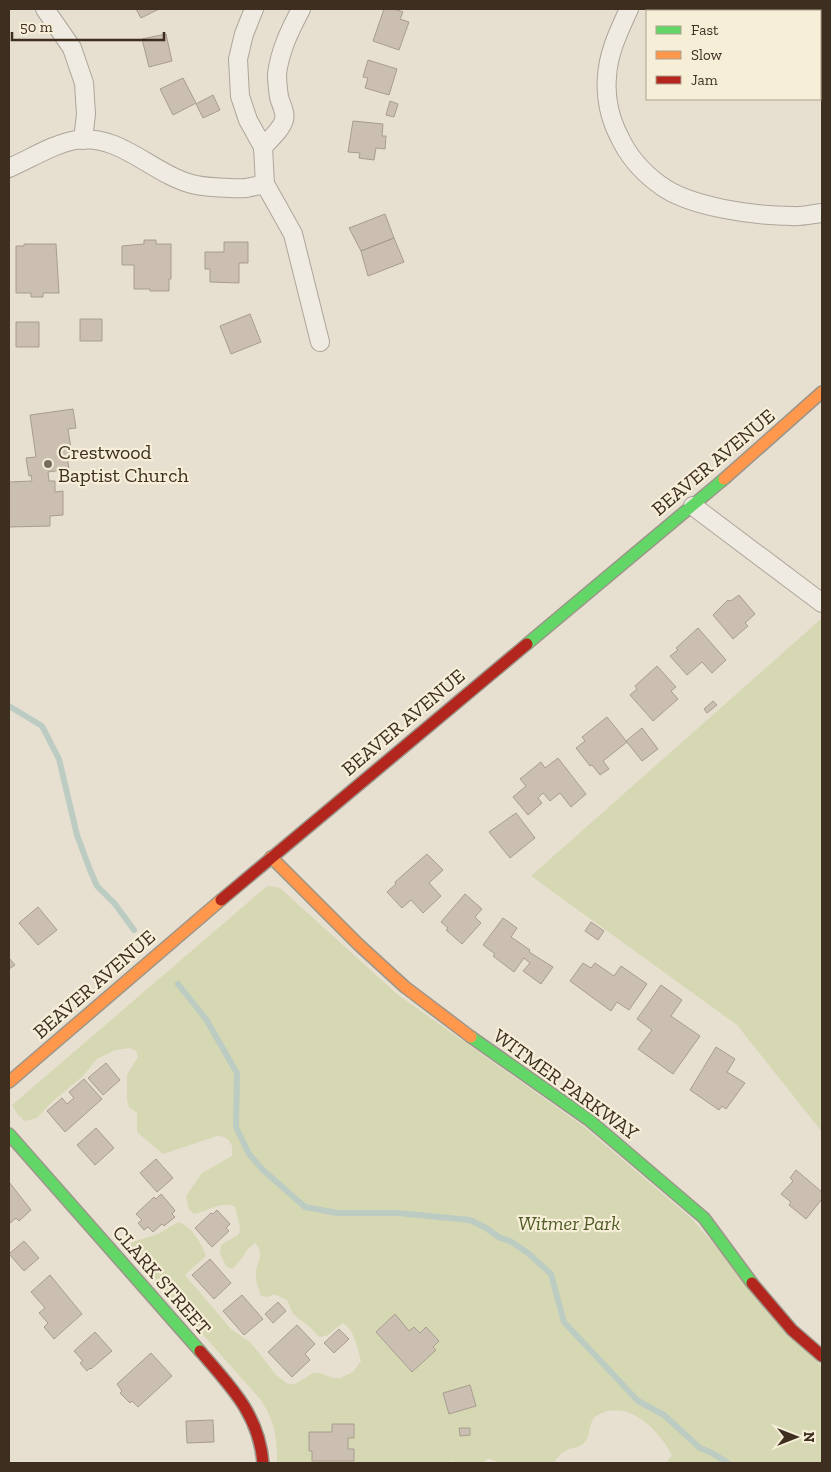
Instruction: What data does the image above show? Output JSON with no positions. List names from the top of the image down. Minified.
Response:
{"streets":{"street":["BEAVER AVENUE","WITMER PARKWAY","CLARK STREET"]},"crossings":[["BEAVER AVENUE","WITMER PARKWAY"]],"parks":["Witmer Park"],"places":["Crestwood Baptist Church"],"legend":["Fast","Slow","Jam"],"scale_bar":"50 m","north":"right"}
